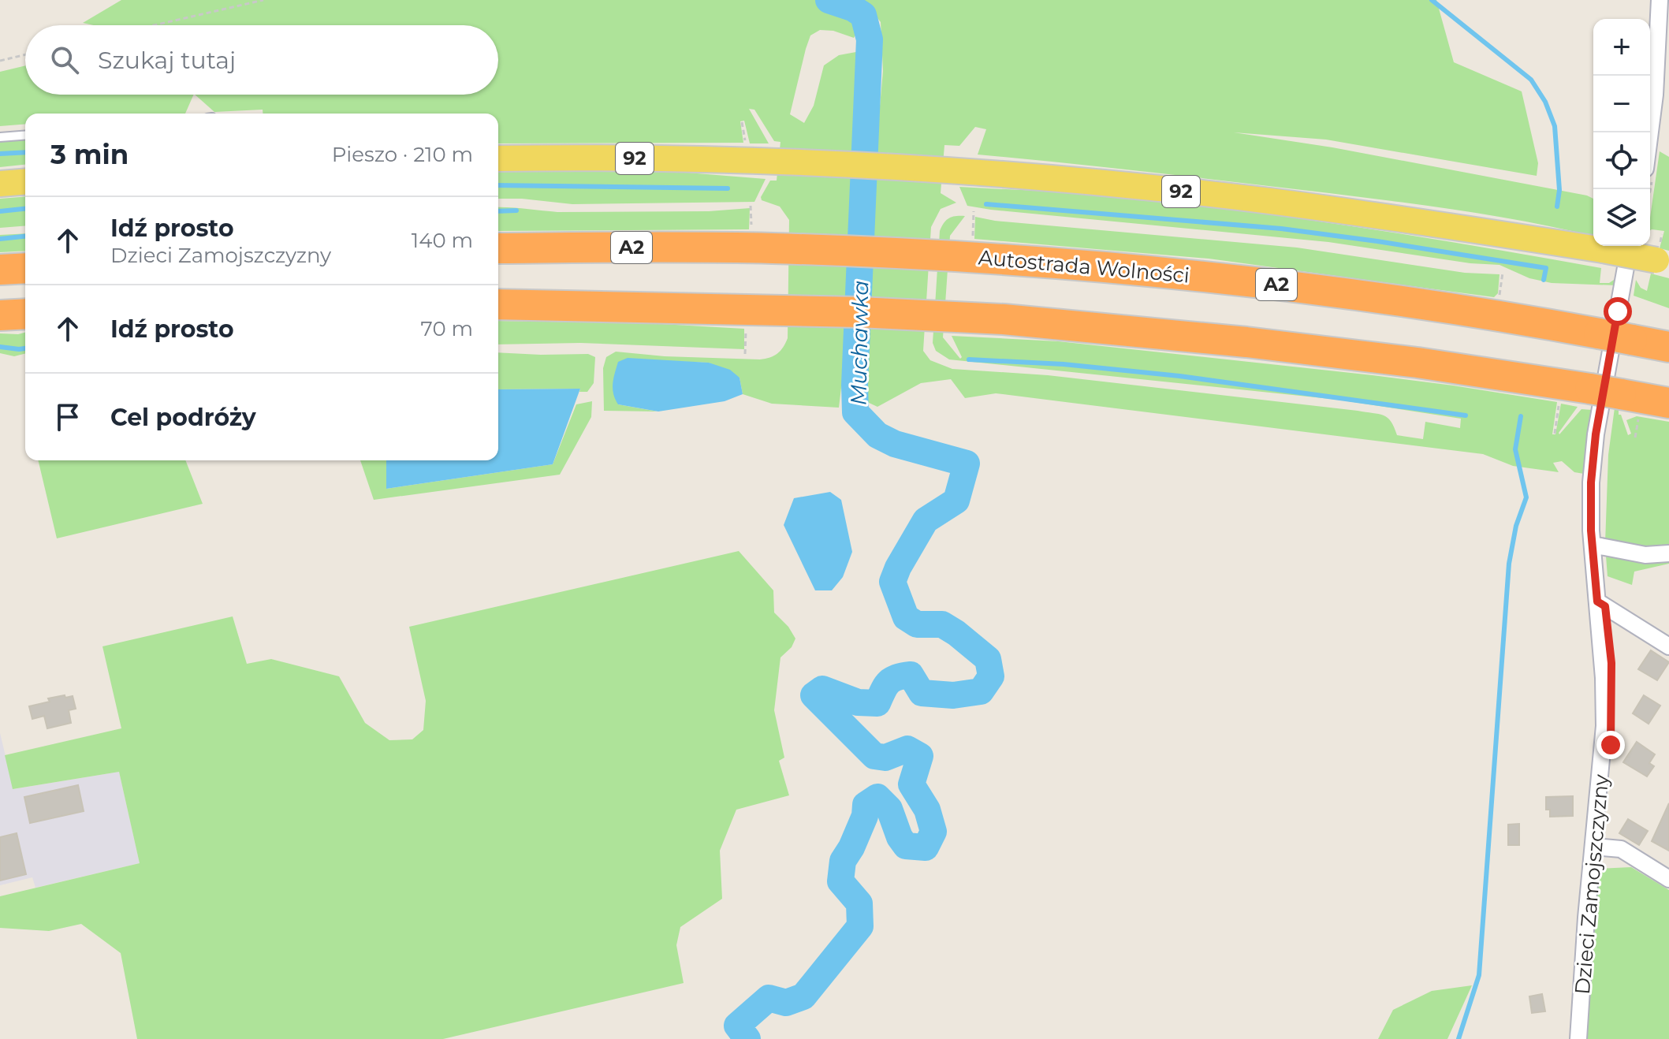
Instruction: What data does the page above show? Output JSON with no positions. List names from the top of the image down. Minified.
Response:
{"streets":{"highway":["A2","Autostrada Wolności"],"main road":["92"],"street":["Dzieci Zamojszczyzny"]},"water":["Muchawka"],"page":{"map_buttons":["+","−"],"search":"Szukaj tutaj","heading":["3 min","Pieszo · 210 m"],"list":[["Idź prosto","Dzieci Zamojszczyzny","140 m"],["Idź prosto","70 m"],"Cel podróży"]}}
